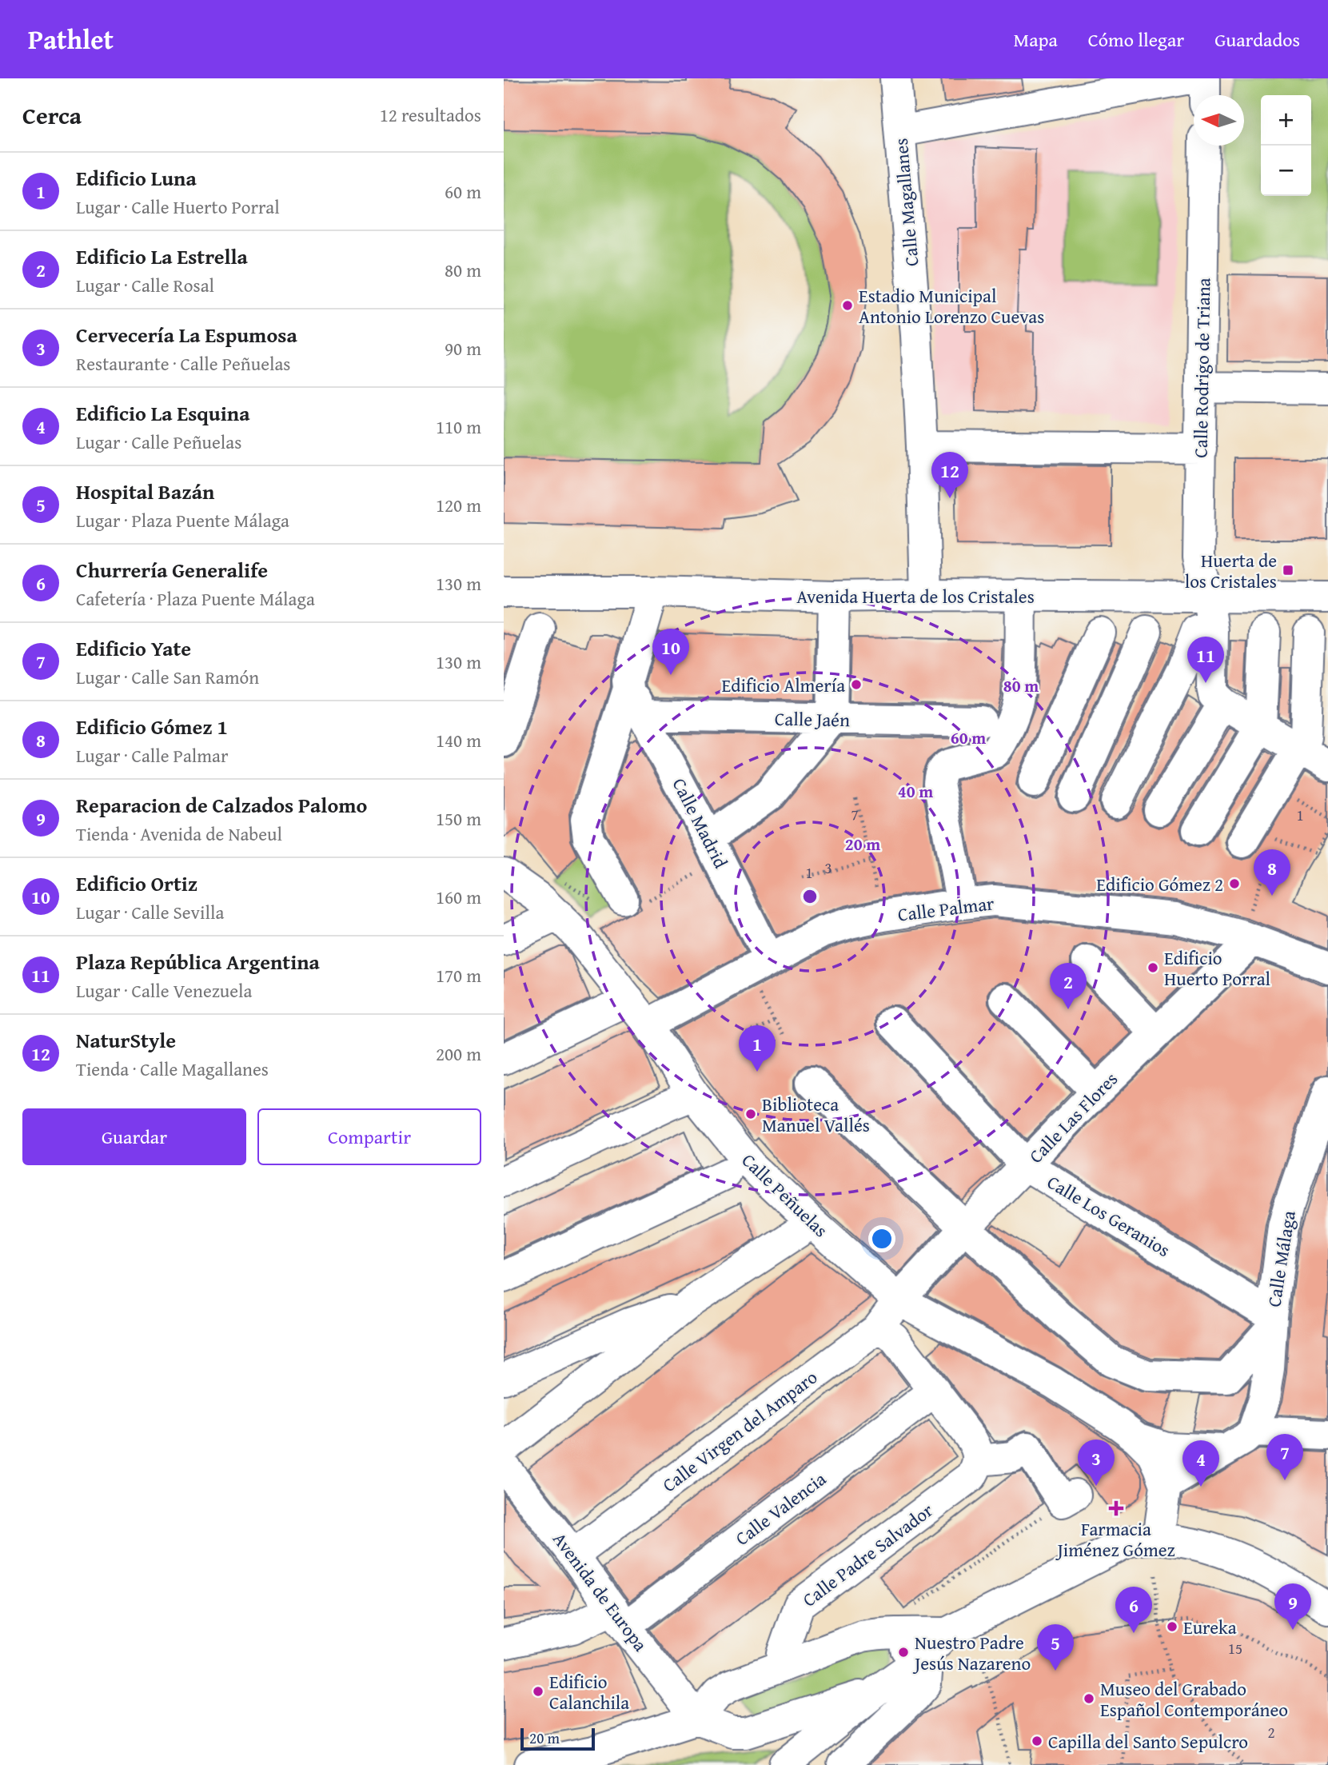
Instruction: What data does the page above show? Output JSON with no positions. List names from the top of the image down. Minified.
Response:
{"streets":{"street":["Calle Magallanes","Calle Rodrigo de Triana","Avenida Huerta de los Cristales","Calle Jaén","Calle Madrid","Calle Palmar","Calle Las Flores","Calle Peñuelas","Calle Los Geranios","Calle Málaga","Calle Virgen del Amparo","Calle Valencia","Calle Padre Salvador","Avenida de Europa"]},"crossings":[["Calle Magallanes","Avenida Huerta de los Cristales"],["Calle Rodrigo de Triana","Avenida Huerta de los Cristales"],["Calle Jaén","Calle Madrid"],["Calle Madrid","Calle Palmar"],["Calle Palmar","Calle Las Flores"],["Calle Palmar","Calle Peñuelas"],["Calle Las Flores","Calle Peñuelas"],["Calle Las Flores","Calle Los Geranios"],["Calle Las Flores","Calle Virgen del Amparo"],["Calle Peñuelas","Calle Virgen del Amparo"],["Calle Los Geranios","Calle Málaga"],["Calle Virgen del Amparo","Avenida de Europa"],["Calle Valencia","Avenida de Europa"]],"places":{"other":["Estadio Municipal Antonio Lorenzo Cuevas","Edificio Almería","Edificio Gómez 2","Edificio Huerto Porral","Biblioteca Manuel Vallés","Eureka","Nuestro Padre Jesús Nazareno","Edificio Calanchila","Museo del Grabado Español Contemporáneo","Capilla del Santo Sepulcro"],"transit":["Huerta de los Cristales"],"health":["Farmacia Jiménez Gómez"]},"house_numbers":["7","1","3","1","15","2"],"scale_bar":"20 m","north":"left","page":{"header":"Pathlet","nav":["Mapa","Cómo llegar","Guardados"],"heading":["Cerca","12 resultados"],"map_buttons":["+","−"],"list":[{"mark":"1","name":"Edificio Luna","note":"Lugar · Calle Huerto Porral","value":"60 m"},{"mark":"2","name":"Edificio La Estrella","note":"Lugar · Calle Rosal","value":"80 m"},{"mark":"3","name":"Cervecería La Espumosa","note":"Restaurante · Calle Peñuelas","value":"90 m"},{"mark":"4","name":"Edificio La Esquina","note":"Lugar · Calle Peñuelas","value":"110 m"},{"mark":"5","name":"Hospital Bazán","note":"Lugar · Plaza Puente Málaga","value":"120 m"},{"mark":"6","name":"Churrería Generalife","note":"Cafetería · Plaza Puente Málaga","value":"130 m"},{"mark":"7","name":"Edificio Yate","note":"Lugar · Calle San Ramón","value":"130 m"},{"mark":"8","name":"Edificio Gómez 1","note":"Lugar · Calle Palmar","value":"140 m"},{"mark":"9","name":"Reparacion de Calzados Palomo","note":"Tienda · Avenida de Nabeul","value":"150 m"},{"mark":"10","name":"Edificio Ortiz","note":"Lugar · Calle Sevilla","value":"160 m"},{"mark":"11","name":"Plaza República Argentina","note":"Lugar · Calle Venezuela","value":"170 m"},{"mark":"12","name":"NaturStyle","note":"Tienda · Calle Magallanes","value":"200 m"}],"pins":["12","10","11","8","2","1","7","3","4","9","6","5"],"buttons":["Guardar","Compartir"],"scale":"20 m"},"rings":["80 m","60 m","40 m","20 m"]}
